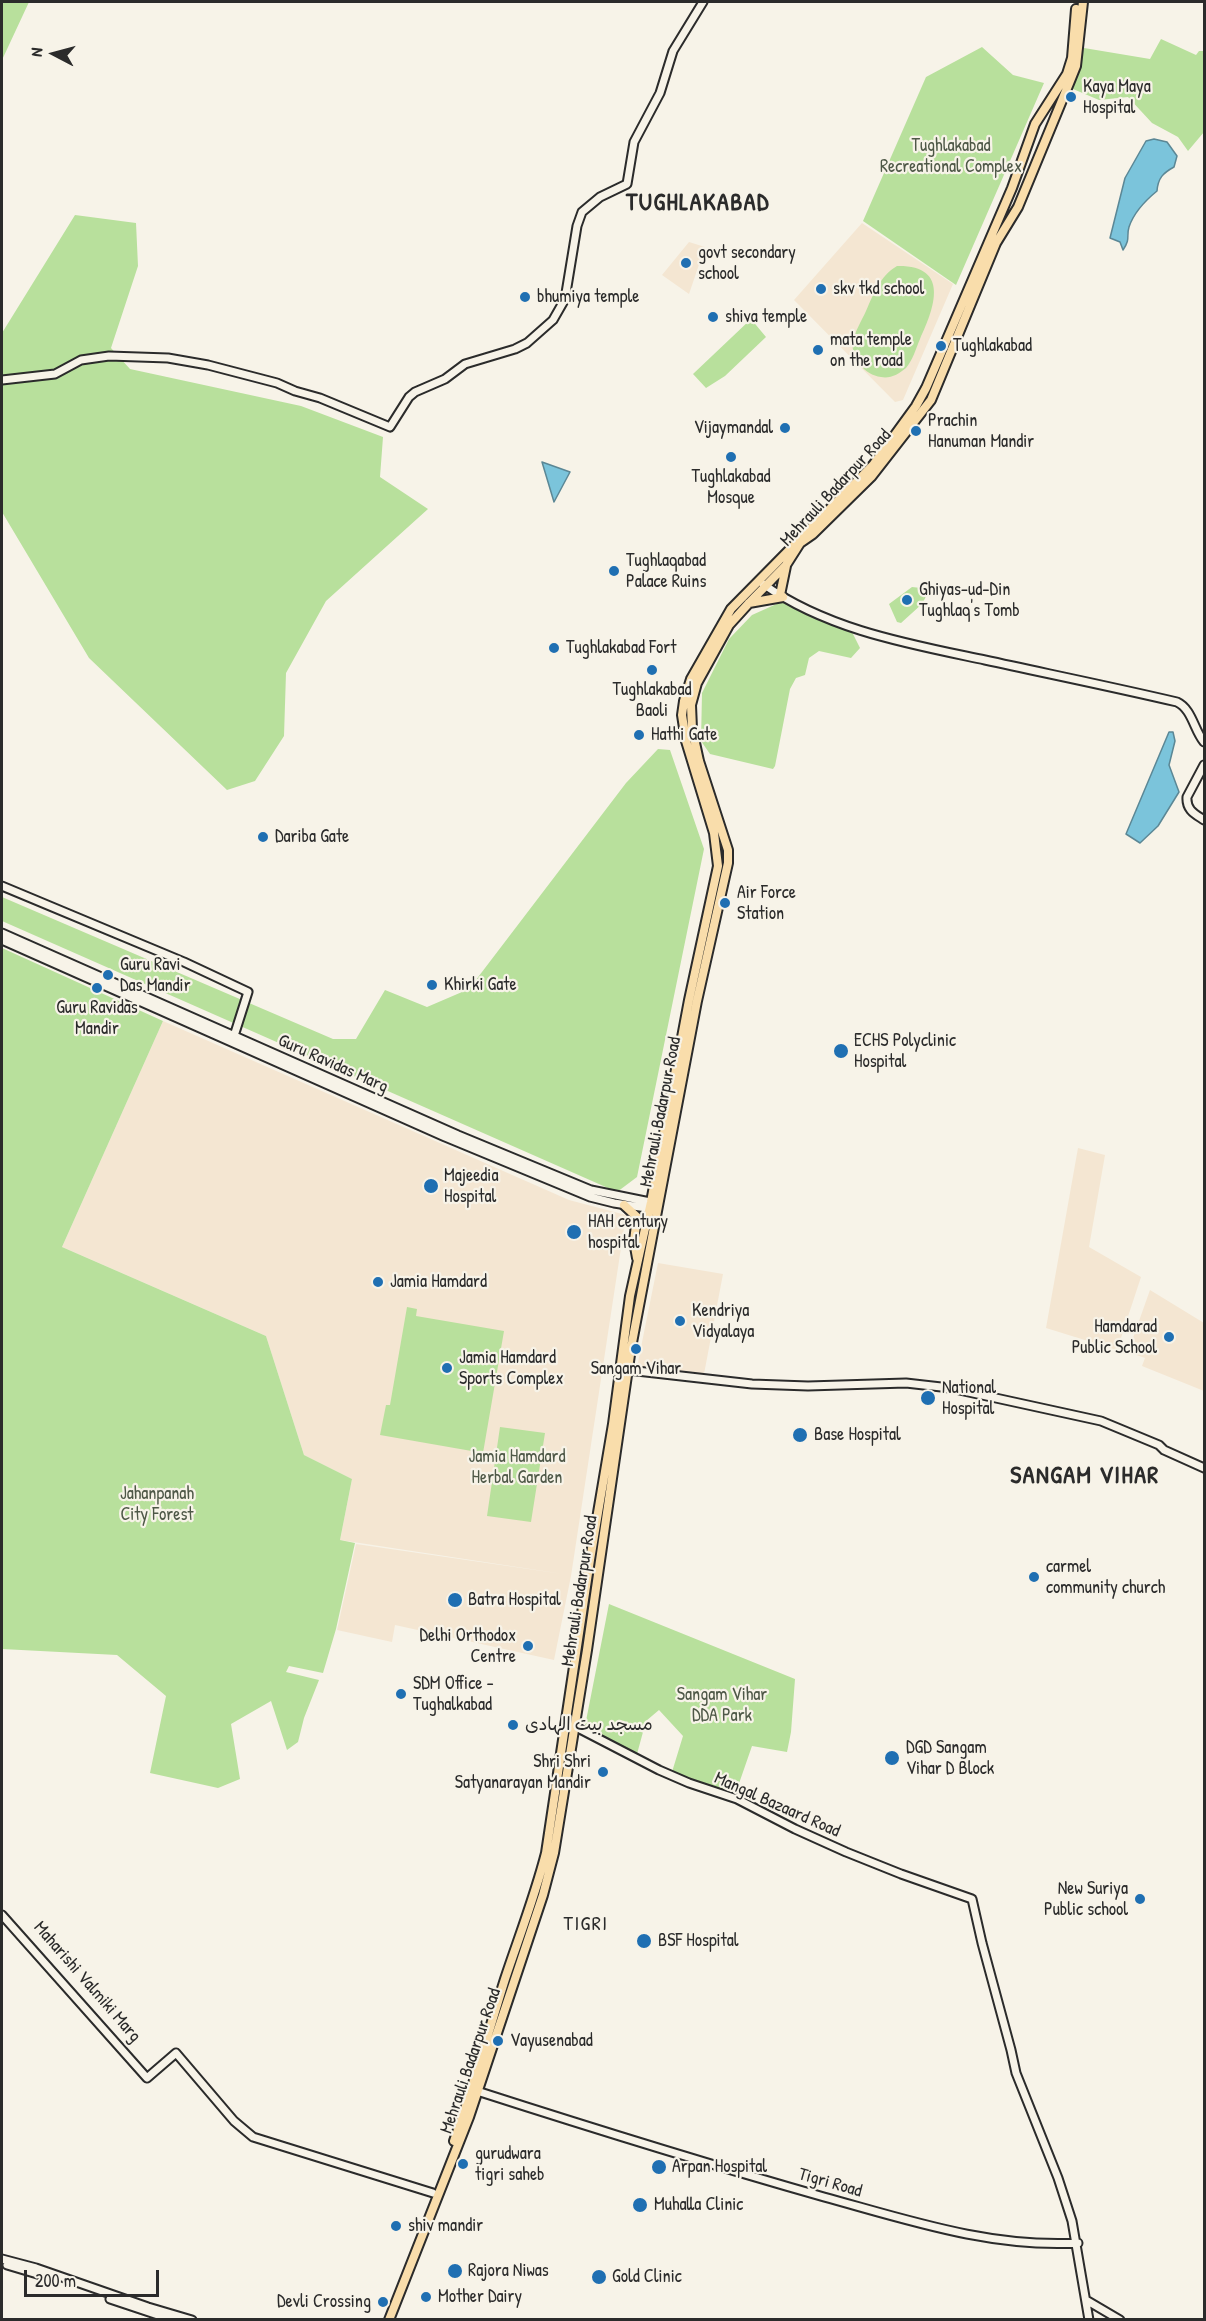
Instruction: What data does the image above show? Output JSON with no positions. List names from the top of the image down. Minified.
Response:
{"streets":{"main road":["Mehrauli Badarpur Road"],"street":["Guru Ravidas Marg","Mangal Bazaard Road","Maharishi Valmiki Marg","Tigri Road"]},"crossings":[["Mehrauli Badarpur Road","Guru Ravidas Marg"],["Mehrauli Badarpur Road","Mangal Bazaard Road"],["Mehrauli Badarpur Road","Tigri Road"],["Mangal Bazaard Road","Tigri Road"]],"districts":["TUGHLAKABAD","SANGAM VIHAR","TIGRI"],"parks":["Tughlakabad Recreational Complex","Jamia Hamdard Herbal Garden","Jahanpanah City Forest","Sangam Vihar DDA Park"],"places":["Kaya Maya Hospital","govt secondary school","skv tkd school","bhumiya temple","shiva temple","Tughlakabad","mata temple on the road","Vijaymandal","Prachin Hanuman Mandir","Tughlakabad Mosque","Tughlaqabad Palace Ruins","Ghiyas-ud-Din Tughlaq's Tomb","Tughlakabad Fort","Tughlakabad Baoli","Hathi Gate","Dariba Gate","Air Force Station","Guru Ravi Das Mandir","Khirki Gate","Guru Ravidas Mandir","ECHS Polyclinic Hospital","Majeedia Hospital","HAH century hospital","Jamia Hamdard","Kendriya Vidyalaya","Hamdarad Public School","Sangam Vihar","Jamia Hamdard Sports Complex","National Hospital","Base Hospital","carmel community church","Batra Hospital","Delhi Orthodox Centre","SDM Office - Tughalkabad","مسجد بیت الہادی","DGD Sangam Vihar D Block","Shri Shri Satyanarayan Mandir","New Suriya Public school","BSF Hospital","Vayusenabad","gurudwara tigri saheb","Arpan Hospital","Muhalla Clinic","shiv mandir","Rajora Niwas","Gold Clinic","Mother Dairy","Devli Crossing"],"scale_bar":"200 m","north":"left"}
